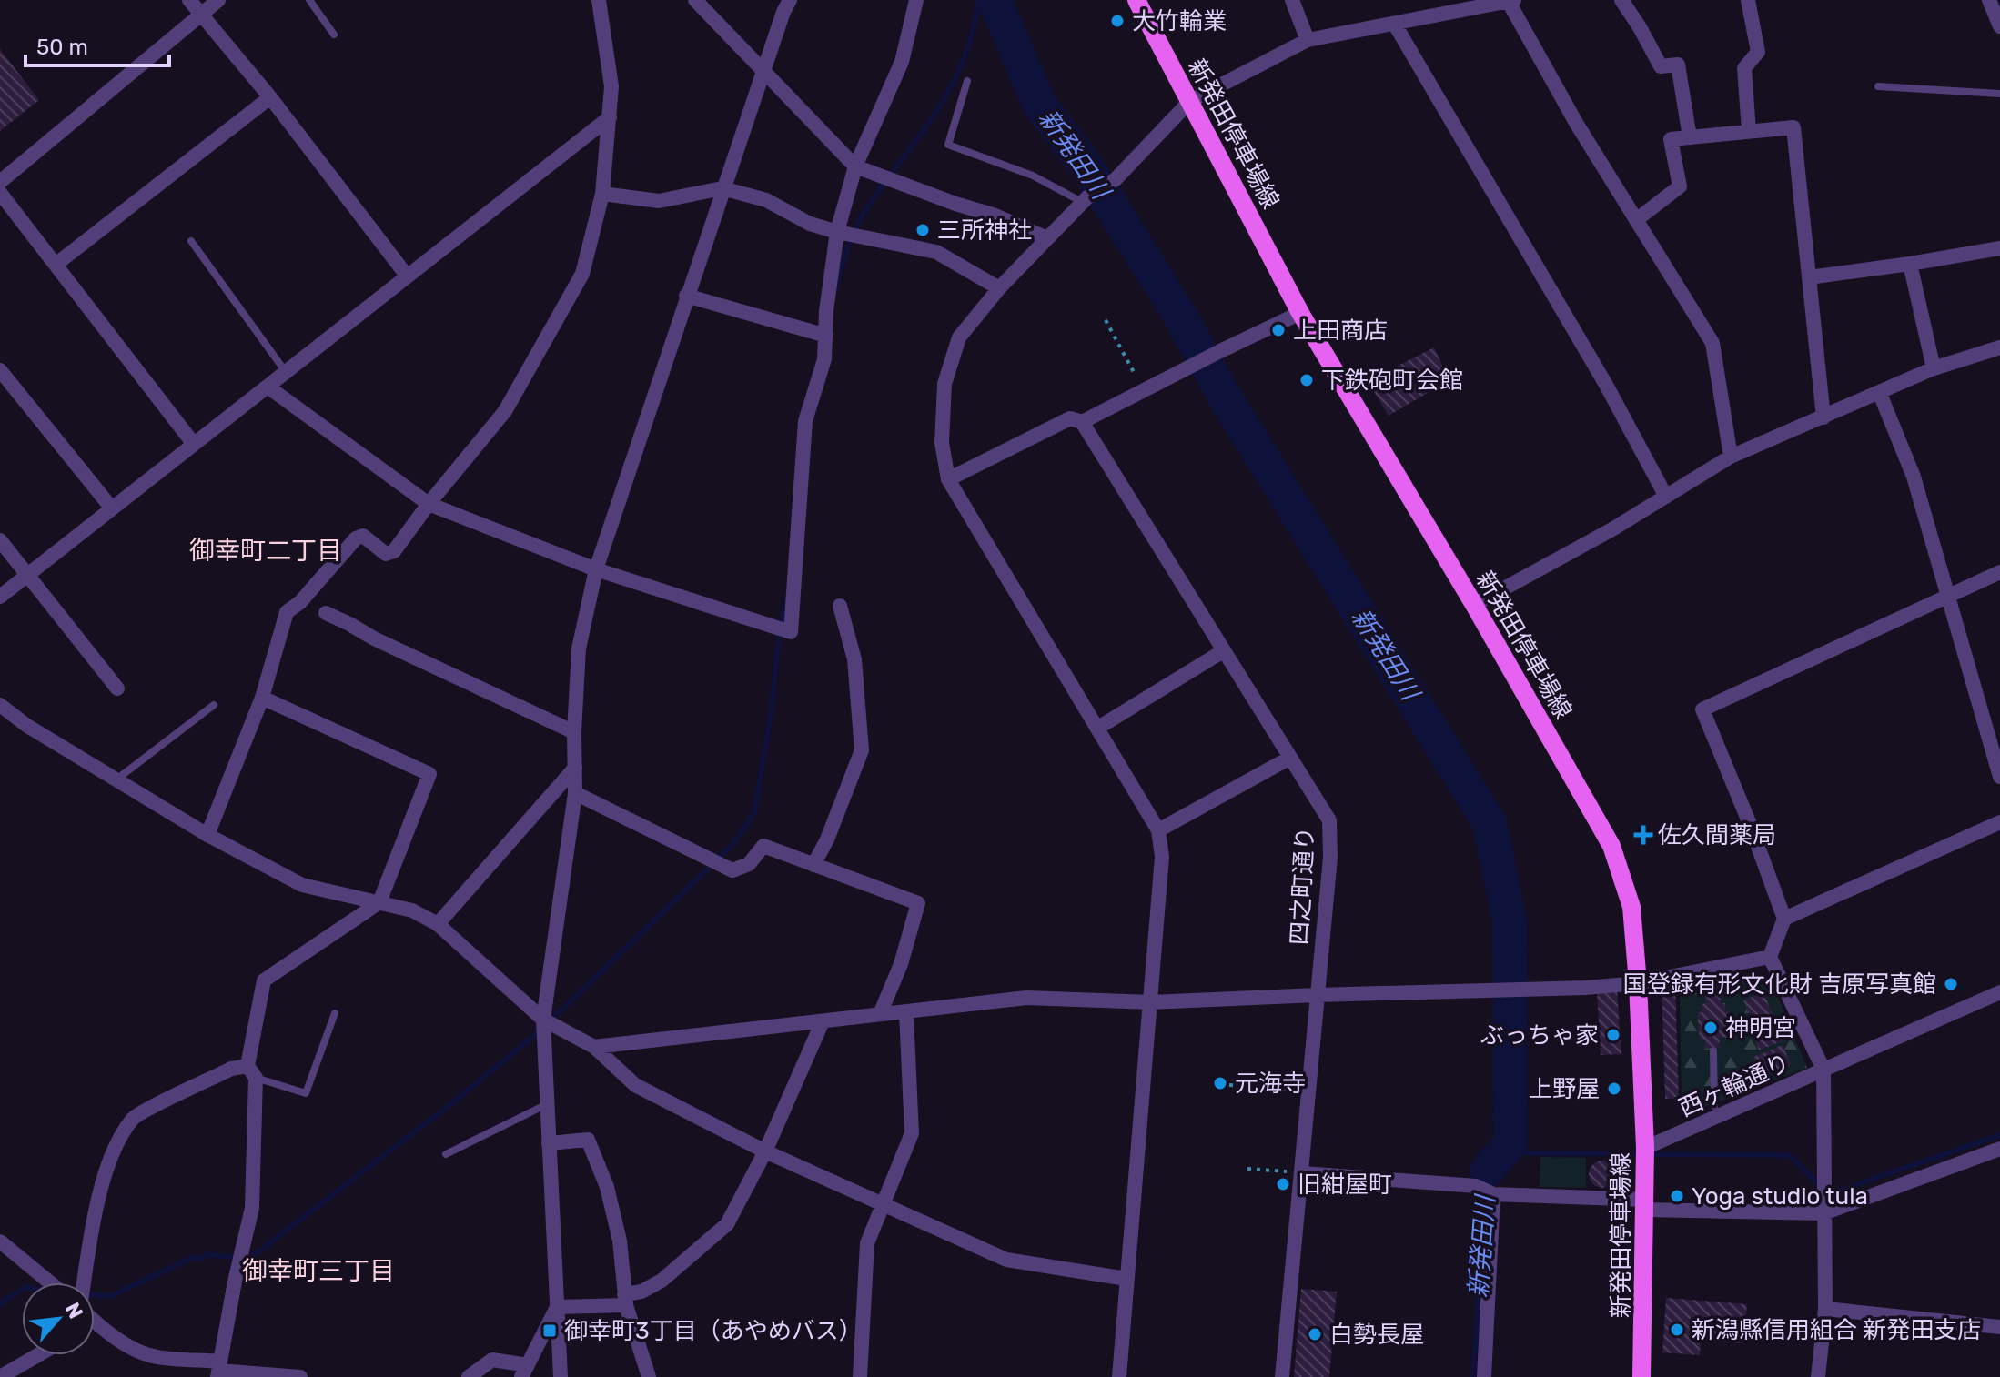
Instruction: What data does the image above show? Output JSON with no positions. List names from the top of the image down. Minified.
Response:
{"streets":{"main road":["新発田停車場線"],"street":["四之町通り","西ヶ輪通り"]},"crossings":[["新発田停車場線","西ヶ輪通り"]],"districts":["御幸町二丁目","御幸町三丁目"],"water":["新発田川"],"places":{"other":["大竹輪業","三所神社","上田商店","下鉄砲町会館","国登録有形文化財 吉原写真館","神明宮","ぶっちゃ家","元海寺","上野屋","旧紺屋町","Yoga studio tula","新潟縣信用組合 新発田支店","白勢長屋"],"health":["佐久間薬局"],"transit":["御幸町3丁目（あやめバス）"]},"scale_bar":"50 m","north":"top right"}
